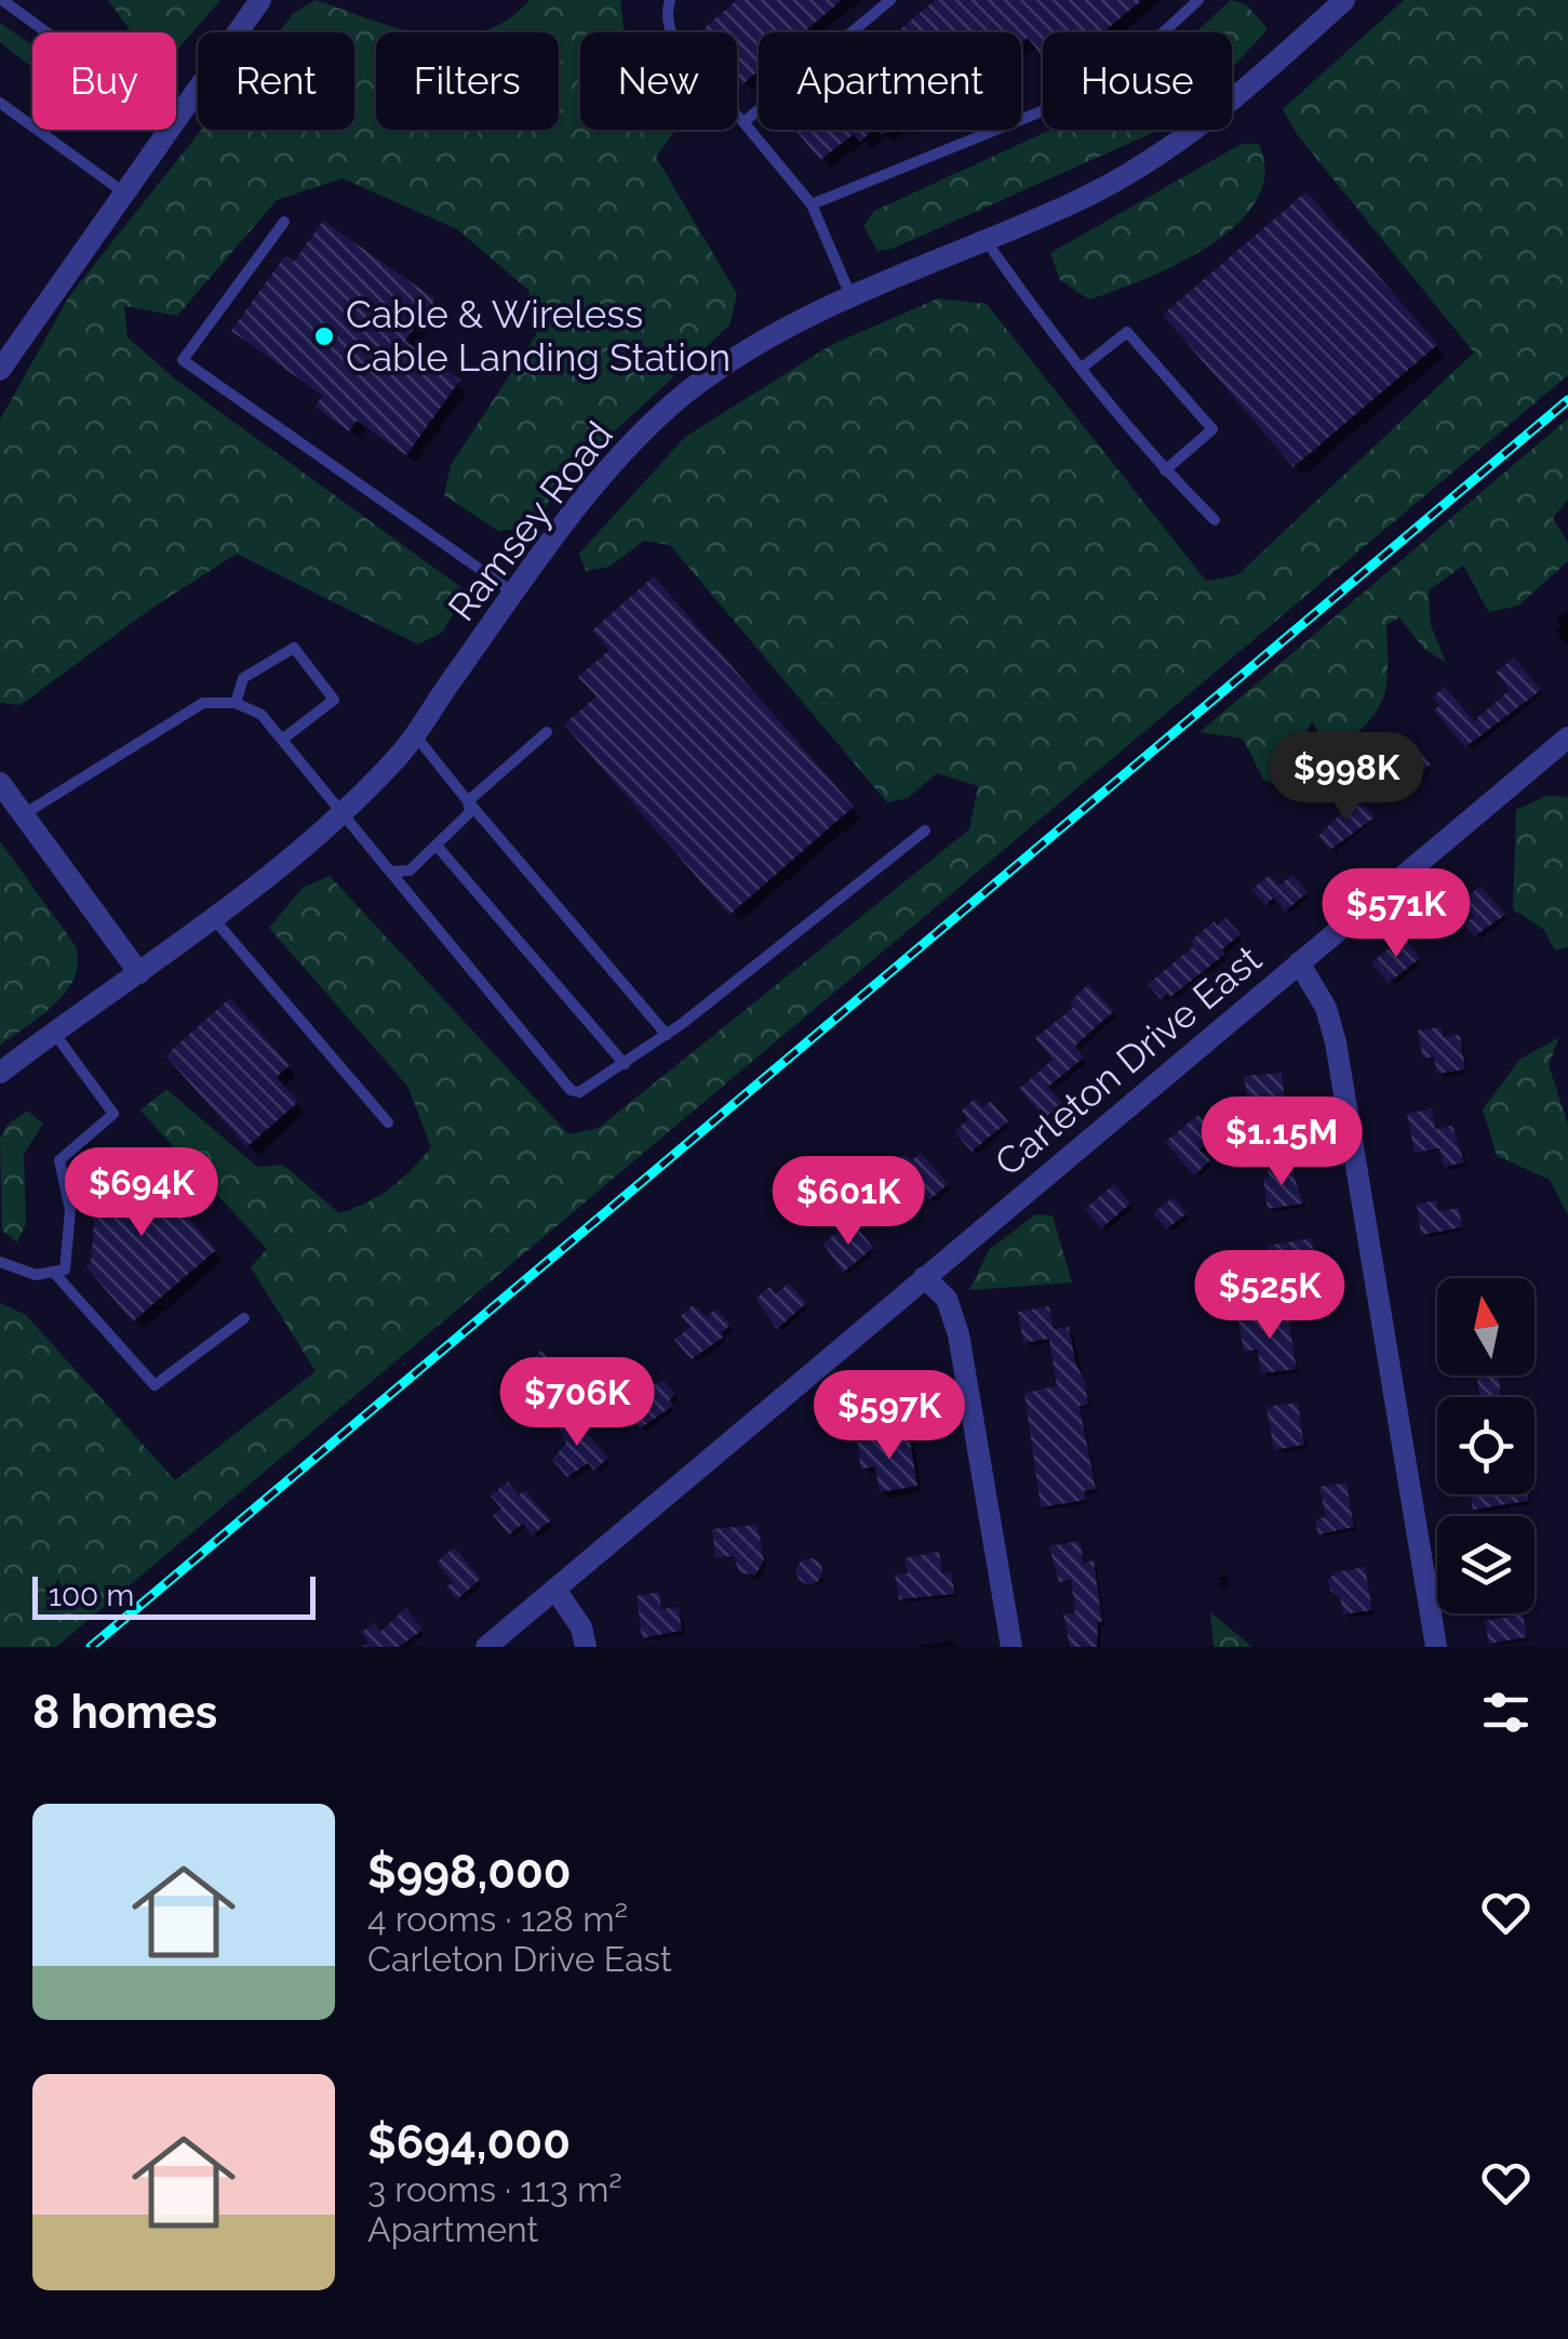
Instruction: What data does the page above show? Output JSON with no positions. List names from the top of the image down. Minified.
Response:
{"streets":{"street":["Ramsey Road","Carleton Drive East"]},"places":["Cable & Wireless Cable Landing Station"],"scale_bar":"100 m","north":"top","page":{"chip":["Buy","Rent","Filters","New","Apartment","House"],"price":["$998K","$571K","$1.15M","$694K","$601K","$525K","$706K","$597K"],"scale":"100 m","heading":"8 homes","list":[{"name":"$998,000","note":"4 rooms · 128 m² · Carleton Drive East"},{"name":"$694,000","note":"3 rooms · 113 m² · Apartment"}]}}
